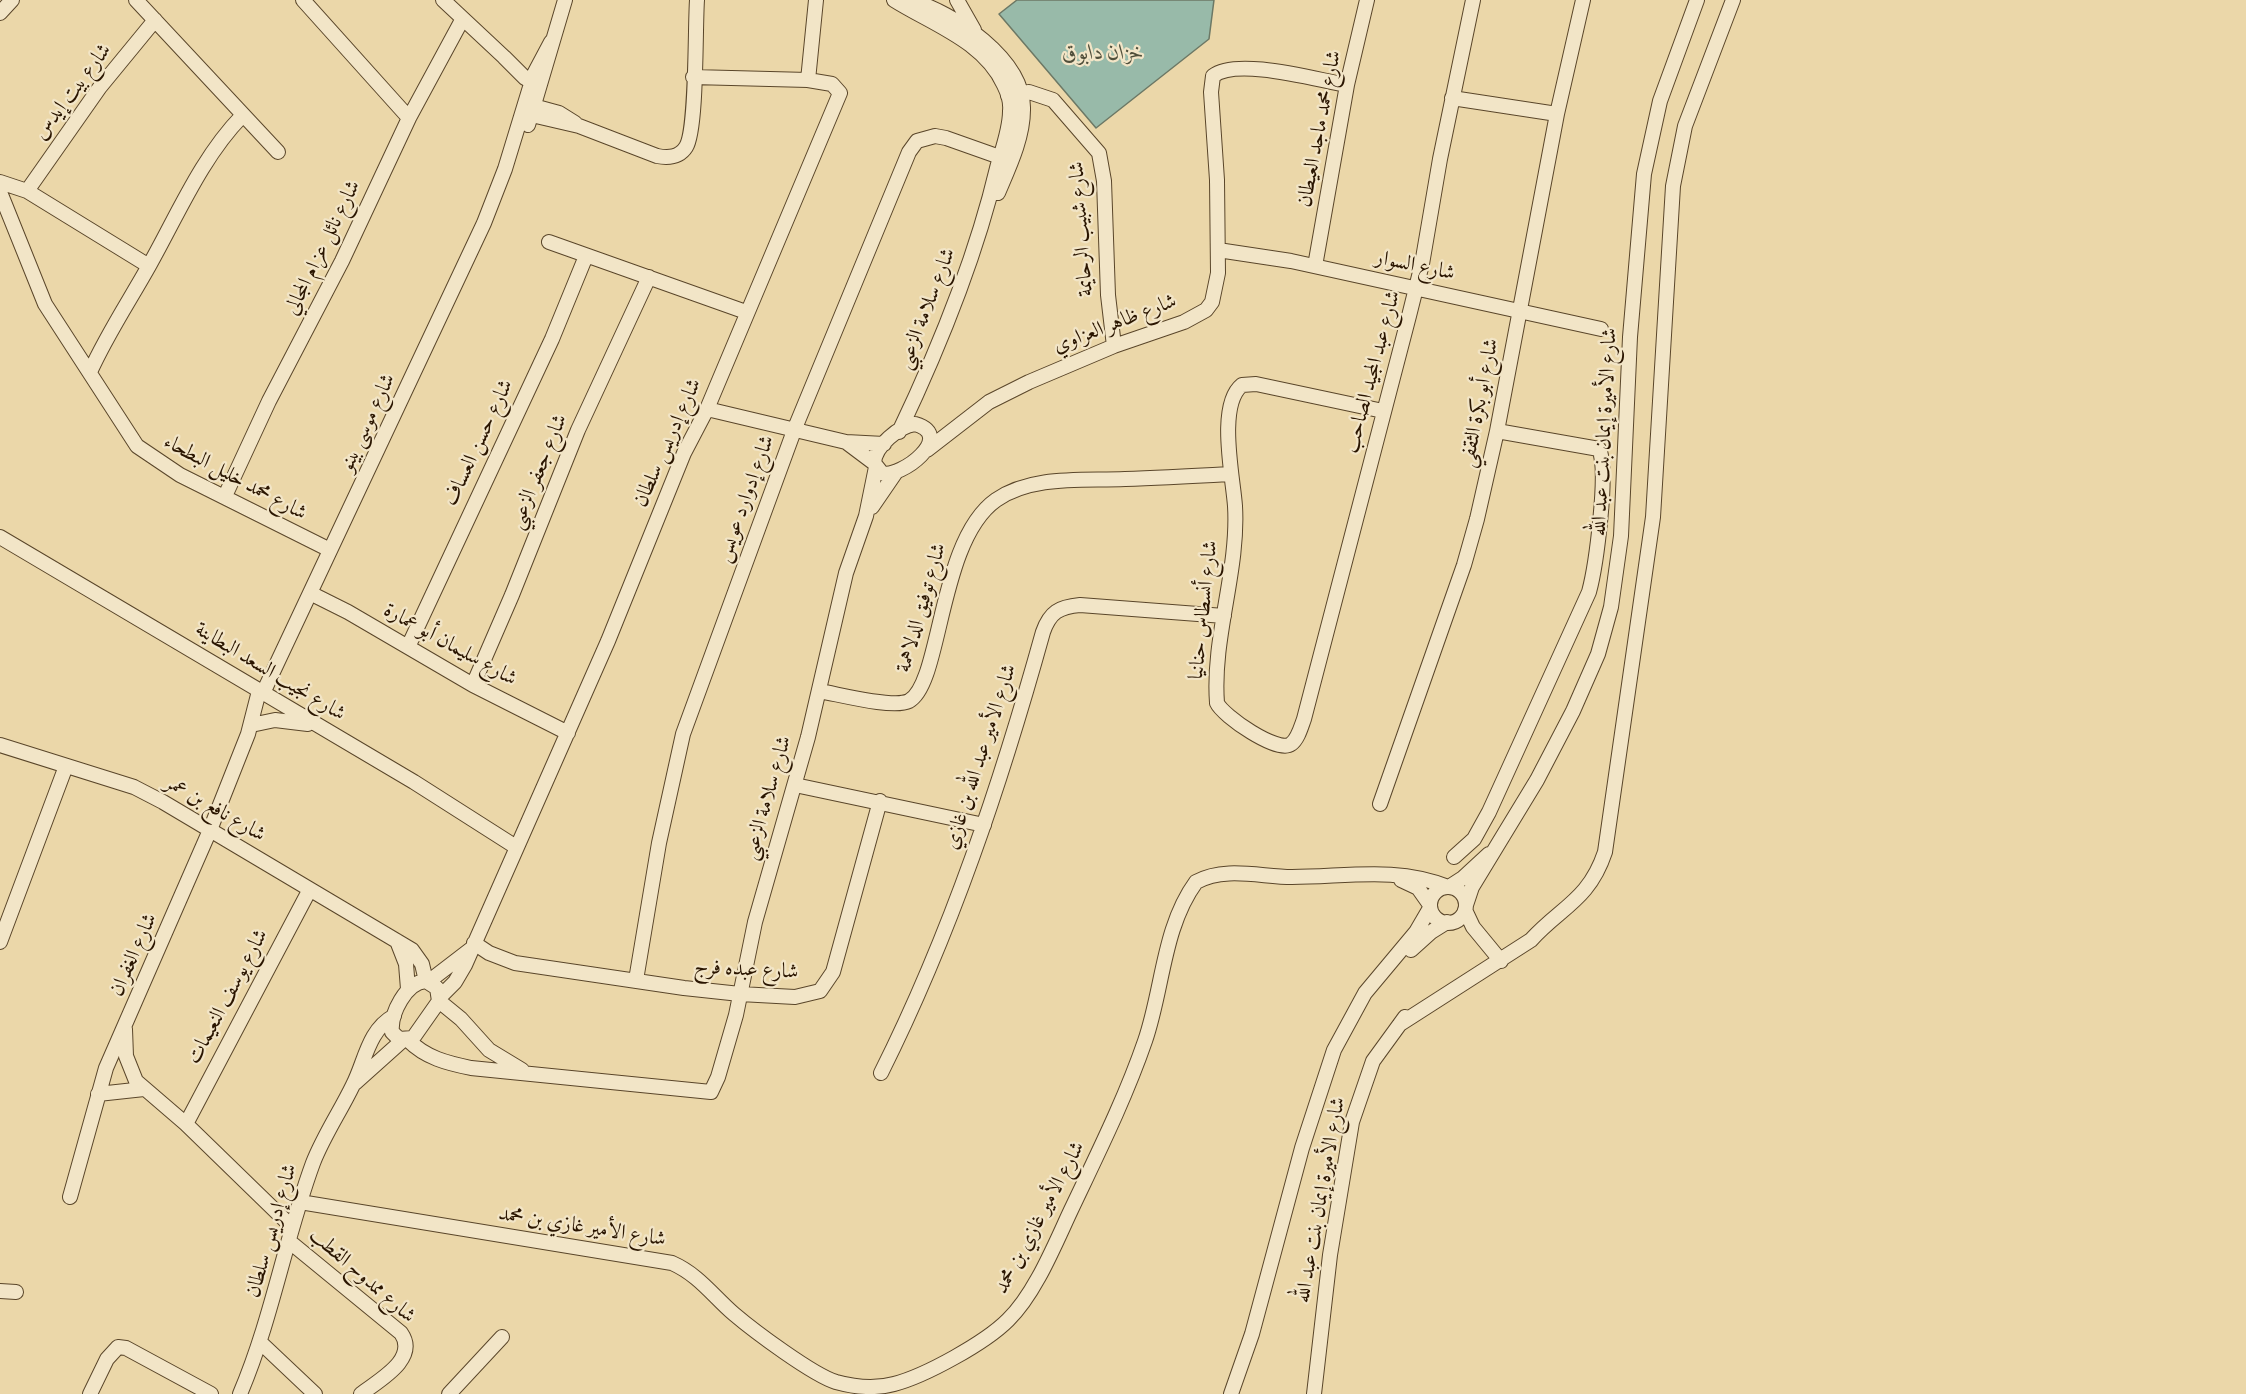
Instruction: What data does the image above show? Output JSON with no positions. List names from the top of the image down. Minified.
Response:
{"streets":{"street":["شارع بيت إيدس","شارع محمد ماجد العيطان","شارع شبيب الرحايمة","شارع نائل عزام المجالي","شارع السوار","شارع سلامة الزعبي","شارع ظاهر العزاوي","شارع عبد المجيد الصاحب","شارع أبو بكرة الثقفي","شارع موسى بينو","شارع الأميرة إيمان بنت عبد الله","شارع حسن العساف","شارع إدريس سلطان","شارع جعفر الزعبي","شارع محمد خليل البطحاء","شارع إدوارد عويس","شارع توفيق الدلاهمة","شارع أنسطاس حنانيا","شارع سليمان أبو عمارة","شارع نجيب السعد البطاينة","شارع الأمير عبد الله بن غازي","شارع نافع بن عمر","شارع الغفران","شارع عبده فرج","شارع يوسف النعيمات","شارع الأمير غازي بن محمد","شارع ممدوح القطب"]},"crossings":[["شارع محمد ماجد العيطان","شارع السوار"],["شارع محمد ماجد العيطان","شارع ظاهر العزاوي"],["شارع شبيب الرحايمة","شارع سلامة الزعبي"],["شارع شبيب الرحايمة","شارع ظاهر العزاوي"],["شارع نائل عزام المجالي","شارع محمد خليل البطحاء"],["شارع السوار","شارع ظاهر العزاوي"],["شارع السوار","شارع عبد المجيد الصاحب"],["شارع السوار","شارع أبو بكرة الثقفي"],["شارع سلامة الزعبي","شارع ظاهر العزاوي"],["شارع سلامة الزعبي","شارع إدوارد عويس"],["شارع سلامة الزعبي","شارع توفيق الدلاهمة"],["شارع سلامة الزعبي","شارع نافع بن عمر"],["شارع سلامة الزعبي","شارع عبده فرج"],["شارع عبد المجيد الصاحب","شارع أنسطاس حنانيا"],["شارع أبو بكرة الثقفي","شارع الأميرة إيمان بنت عبد الله"],["شارع موسى بينو","شارع محمد خليل البطحاء"],["شارع موسى بينو","شارع سليمان أبو عمارة"],["شارع موسى بينو","شارع نجيب السعد البطاينة"],["شارع موسى بينو","شارع الغفران"],["شارع حسن العساف","شارع سليمان أبو عمارة"],["شارع إدريس سلطان","شارع سليمان أبو عمارة"],["شارع إدريس سلطان","شارع نجيب السعد البطاينة"],["شارع إدريس سلطان","شارع نافع بن عمر"],["شارع إدريس سلطان","شارع عبده فرج"],["شارع إدريس سلطان","شارع الأمير غازي بن محمد"],["شارع إدريس سلطان","شارع ممدوح القطب"],["شارع جعفر الزعبي","شارع سليمان أبو عمارة"],["شارع إدوارد عويس","شارع عبده فرج"],["شارع توفيق الدلاهمة","شارع أنسطاس حنانيا"],["شارع أنسطاس حنانيا","شارع الأمير عبد الله بن غازي"],["شارع نجيب السعد البطاينة","شارع الغفران"],["شارع نافع بن عمر","شارع الغفران"],["شارع نافع بن عمر","شارع يوسف النعيمات"]],"water":["خزان دابوق"]}
